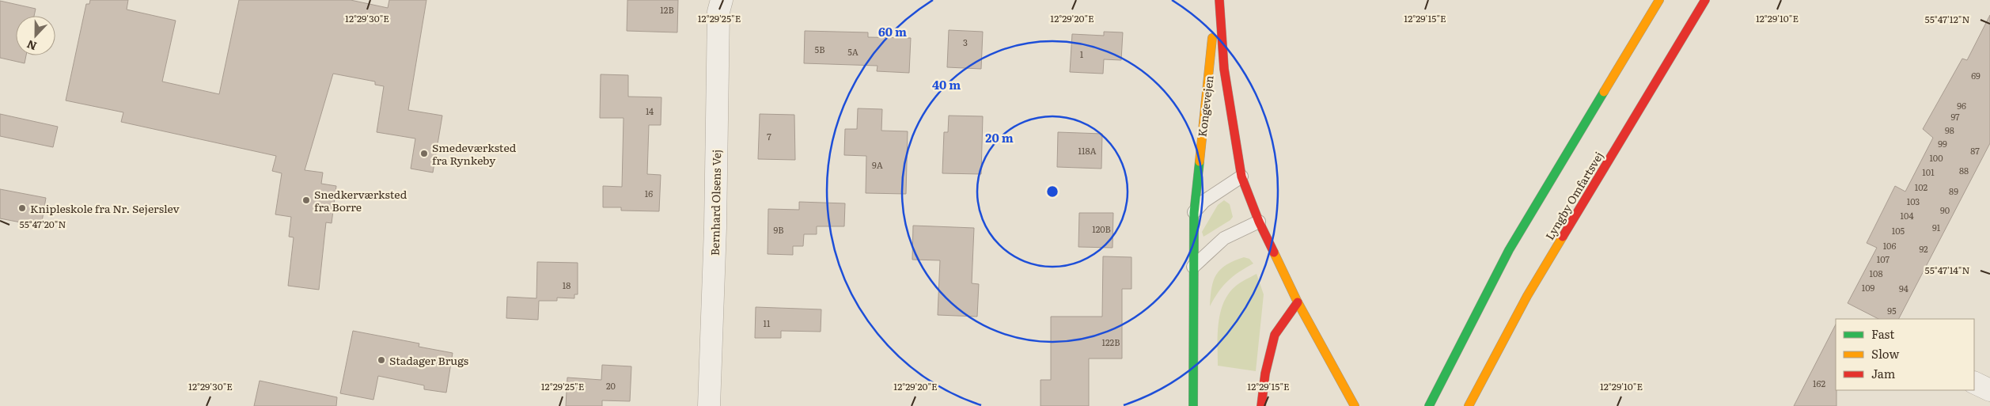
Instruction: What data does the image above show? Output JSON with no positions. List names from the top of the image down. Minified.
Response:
{"streets":{"main road":["Kongevejen","Lyngby Omfartsvej"],"street":["Bernhard Olsens Vej"]},"places":["Smedeværksted fra Rynkeby","Snedkerværksted fra Borre","Knipleskole fra Nr. Sejerslev","Stadager Brugs"],"house_numbers":["12B","3","5B","5A","1","69","96","14","97","98","7","99","118A","87","100","9A","88","101","102","89","16","103","90","104","91","120B","9B","105","106","92","107","108","18","109","94","95","11","122B","162","20"],"legend":["Fast","Slow","Jam"],"north":"bottom","coordinates":["12°29'30\"E","12°29'25\"E","12°29'20\"E","12°29'15\"E","12°29'10\"E","55°47'12\"N","55°47'20\"N","55°47'14\"N"],"rings":["60 m","40 m","20 m"]}
